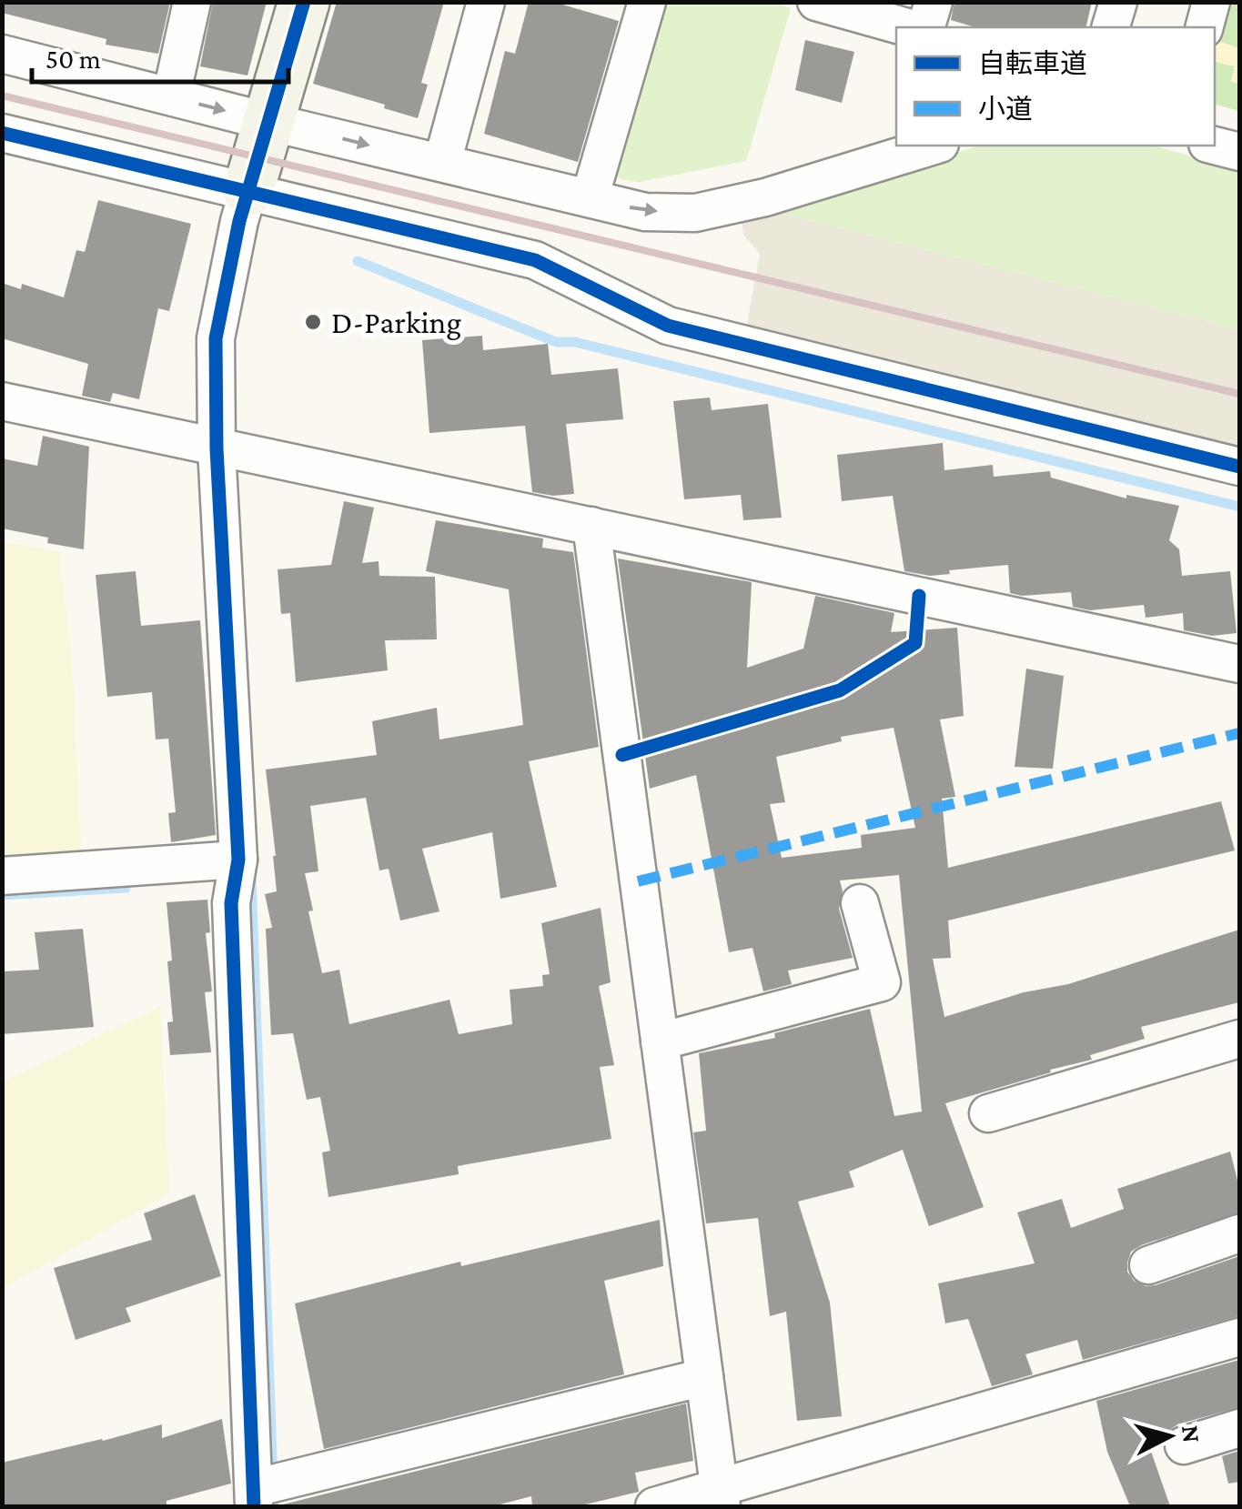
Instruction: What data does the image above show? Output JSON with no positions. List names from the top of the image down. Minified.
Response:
{"places":["D-Parking"],"legend":["自転車道","小道"],"scale_bar":"50 m","north":"right"}
